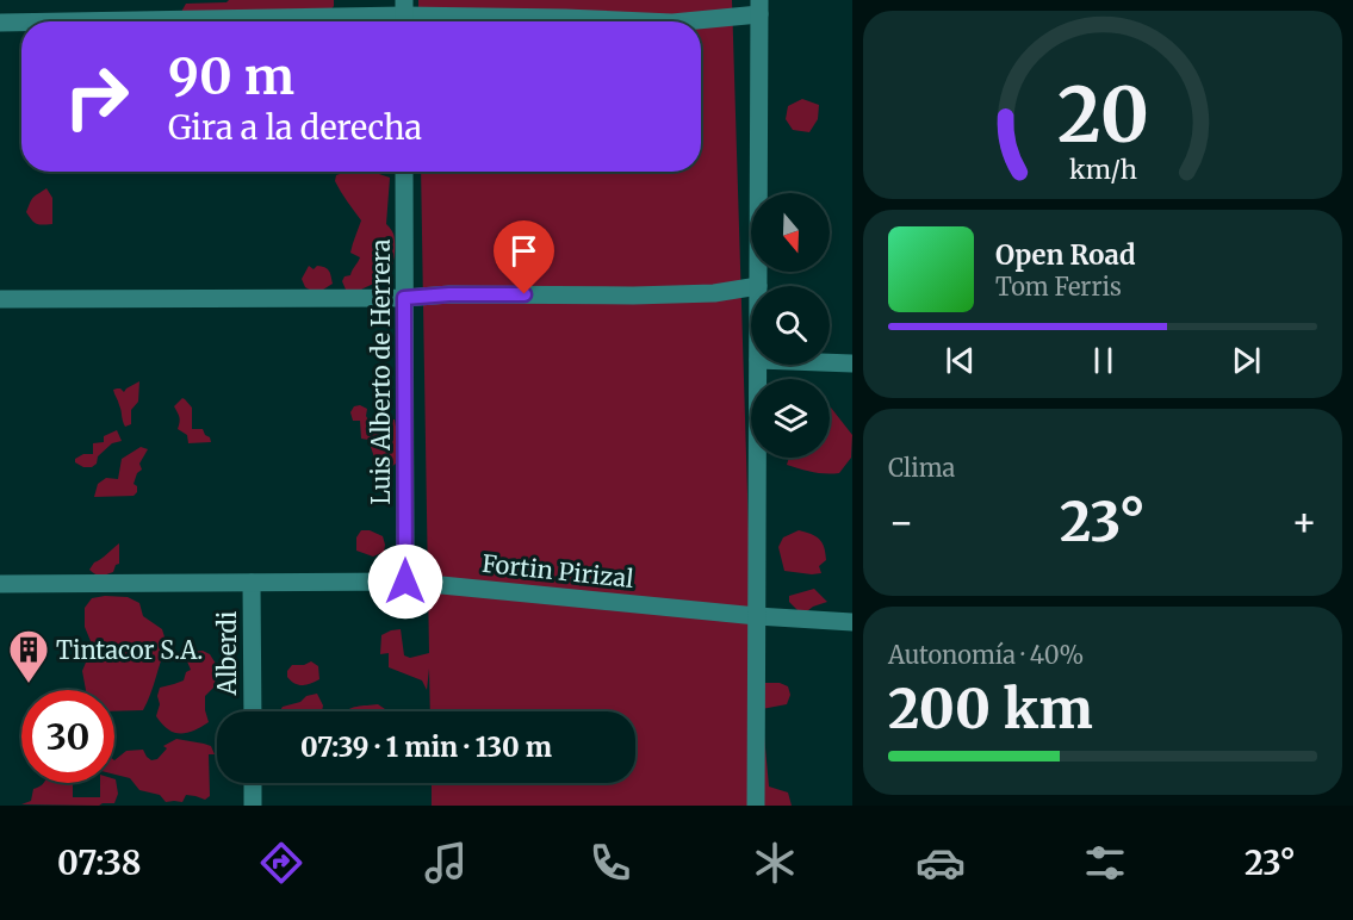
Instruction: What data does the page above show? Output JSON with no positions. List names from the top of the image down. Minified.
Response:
{"streets":{"street":["Luis Alberto de Herrera","Fortin Pirizal","Alberdi"]},"crossings":[["Luis Alberto de Herrera","Fortin Pirizal"],["Fortin Pirizal","Alberdi"]],"places":{"building":["Tintacor S.A."]},"north":"bottom","page":{"turn":["90 m","Gira a la derecha"],"song":["Open Road","Tom Ferris"],"tile":["Clima",["Autonomía · 40%","200 km"]],"heat":["−","23°","+"],"limit":"30","trip":"07:39 · 1 min · 130 m","tabs":["07:38","23°"],"gauge":["20","km/h"]}}
